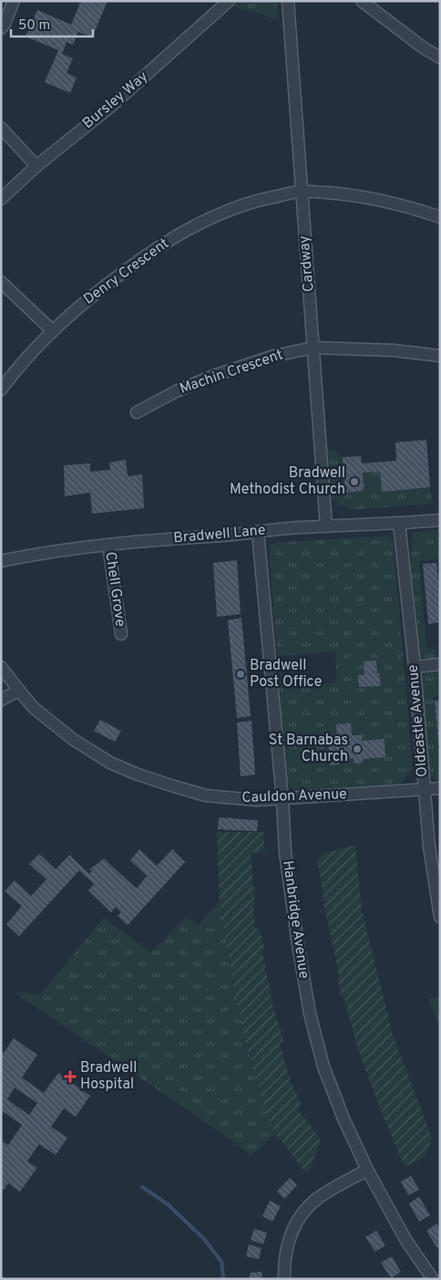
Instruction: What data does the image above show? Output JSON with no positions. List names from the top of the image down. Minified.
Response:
{"streets":{"street":["Bursley Way","Cardway","Denry Crescent","Machin Crescent","Bradwell Lane","Chell Grove","Oldcastle Avenue","Cauldon Avenue","Hanbridge Avenue"]},"crossings":[["Cardway","Denry Crescent"],["Cardway","Machin Crescent"],["Cardway","Bradwell Lane"],["Bradwell Lane","Chell Grove"],["Bradwell Lane","Oldcastle Avenue"],["Bradwell Lane","Hanbridge Avenue"],["Oldcastle Avenue","Cauldon Avenue"],["Cauldon Avenue","Hanbridge Avenue"]],"places":{"other":["Bradwell Methodist Church","Bradwell Post Office","St Barnabas Church"],"health":["Bradwell Hospital"]},"scale_bar":"50 m"}
